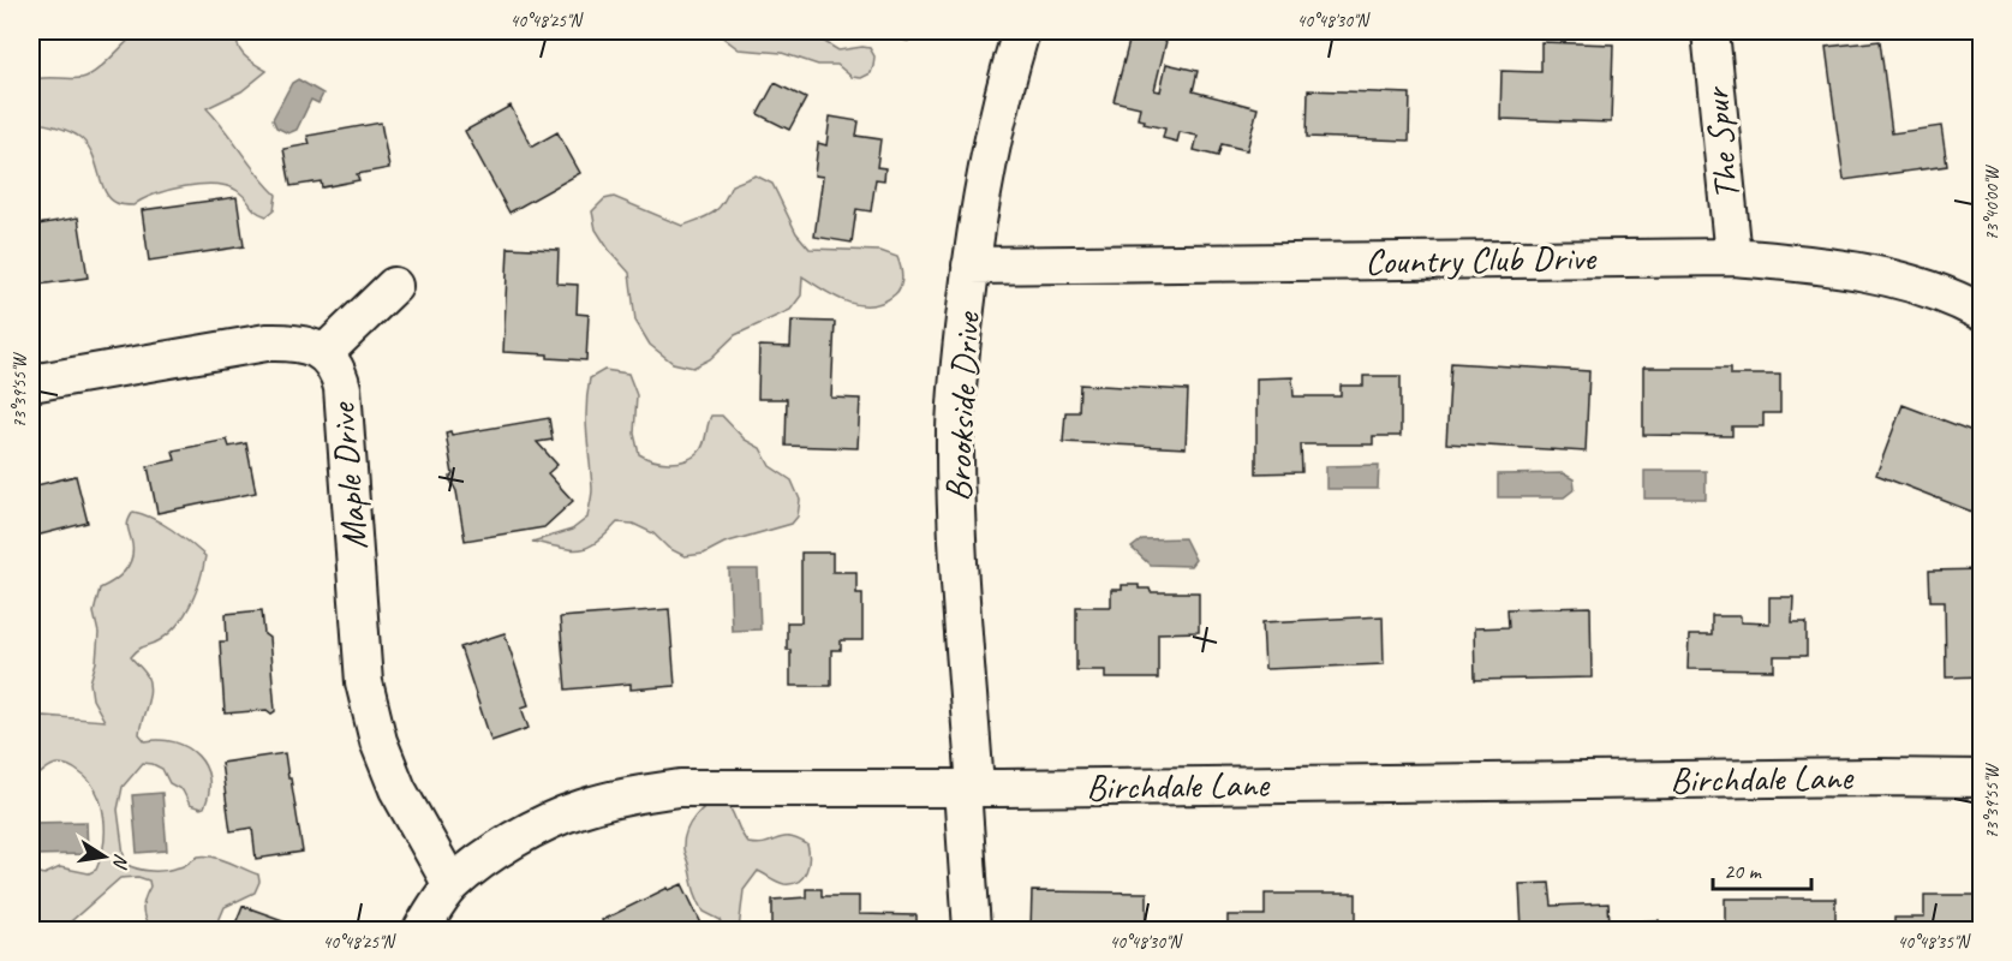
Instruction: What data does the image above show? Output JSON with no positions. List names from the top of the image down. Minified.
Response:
{"streets":{"street":["The Spur","Country Club Drive","Brookside Drive","Maple Drive","Birchdale Lane"]},"crossings":[["The Spur","Country Club Drive"],["Country Club Drive","Brookside Drive"],["Brookside Drive","Birchdale Lane"],["Maple Drive","Birchdale Lane"]],"scale_bar":"20 m","north":"right","coordinates":["40°48'25\"N","40°48'30\"N","73°40'00\"W","73°39'55\"W","40°48'35\"N"]}
